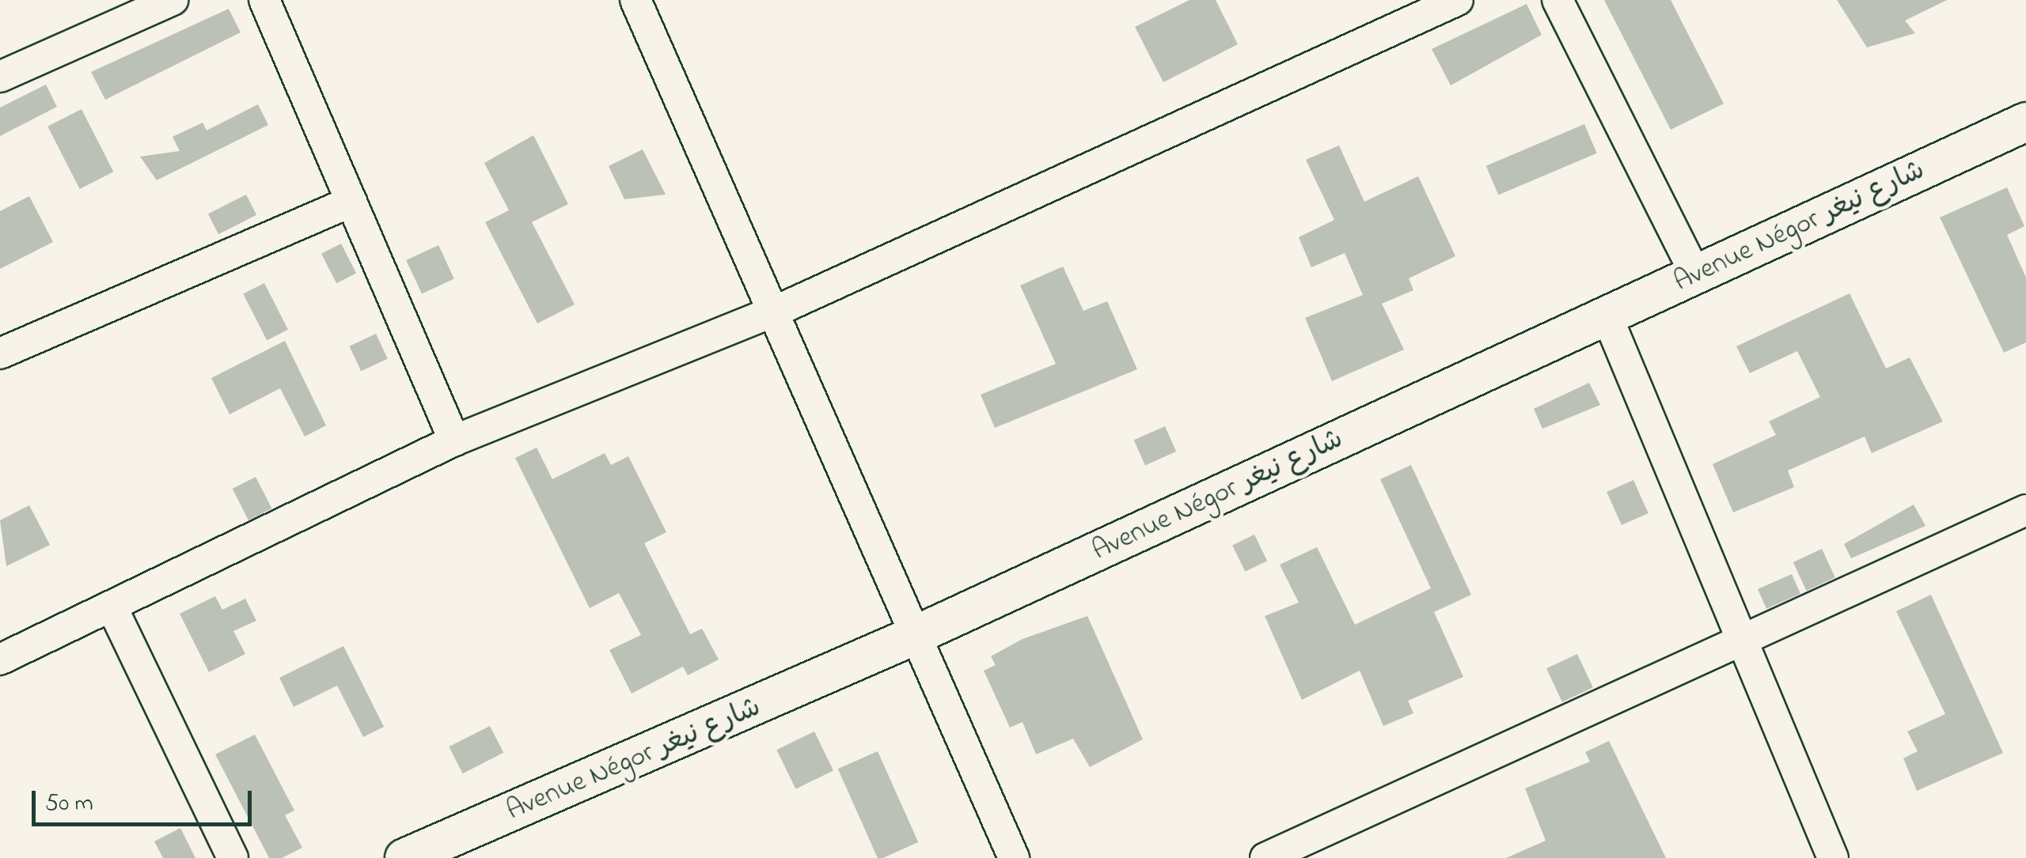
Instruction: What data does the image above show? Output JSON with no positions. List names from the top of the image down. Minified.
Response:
{"streets":{"main road":["Avenue Négor شارع نيغر"]},"scale_bar":"50 m"}
